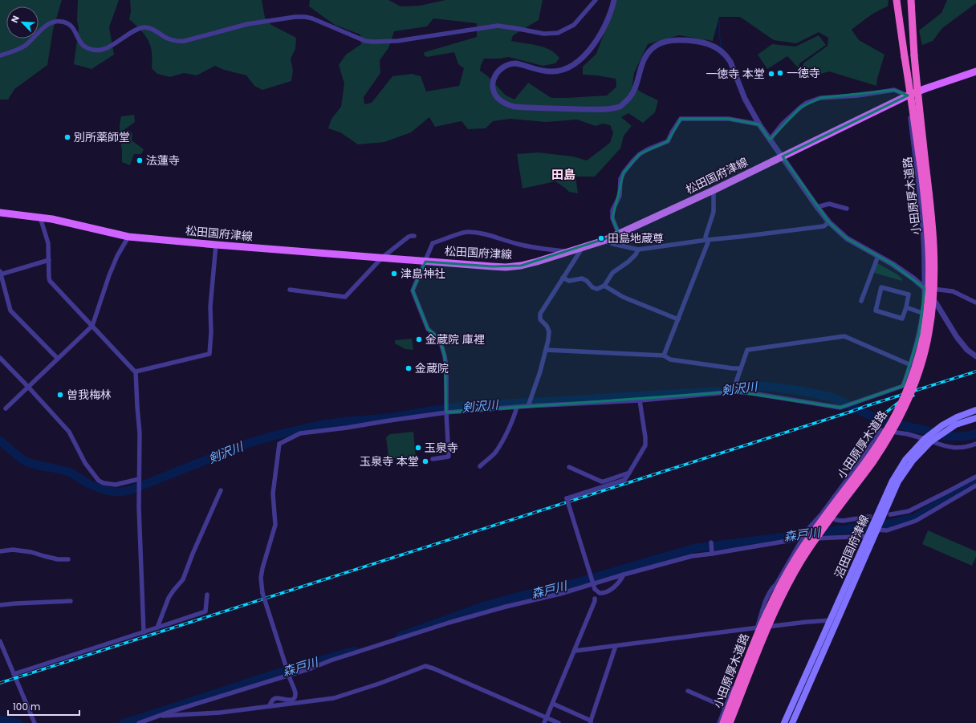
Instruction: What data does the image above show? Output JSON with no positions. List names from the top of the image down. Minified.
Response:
{"streets":{"highway":["小田原厚木道路"],"main road":["松田国府津線","沼田国府津線"]},"districts":["田島"],"water":["剣沢川","森戸川"],"places":["一徳寺","一徳寺 本堂","別所薬師堂","法蓮寺","田島地蔵尊","津島神社","金蔵院 庫裡","金蔵院","曽我梅林","玉泉寺","玉泉寺 本堂"],"scale_bar":"100 m","north":"top left"}
